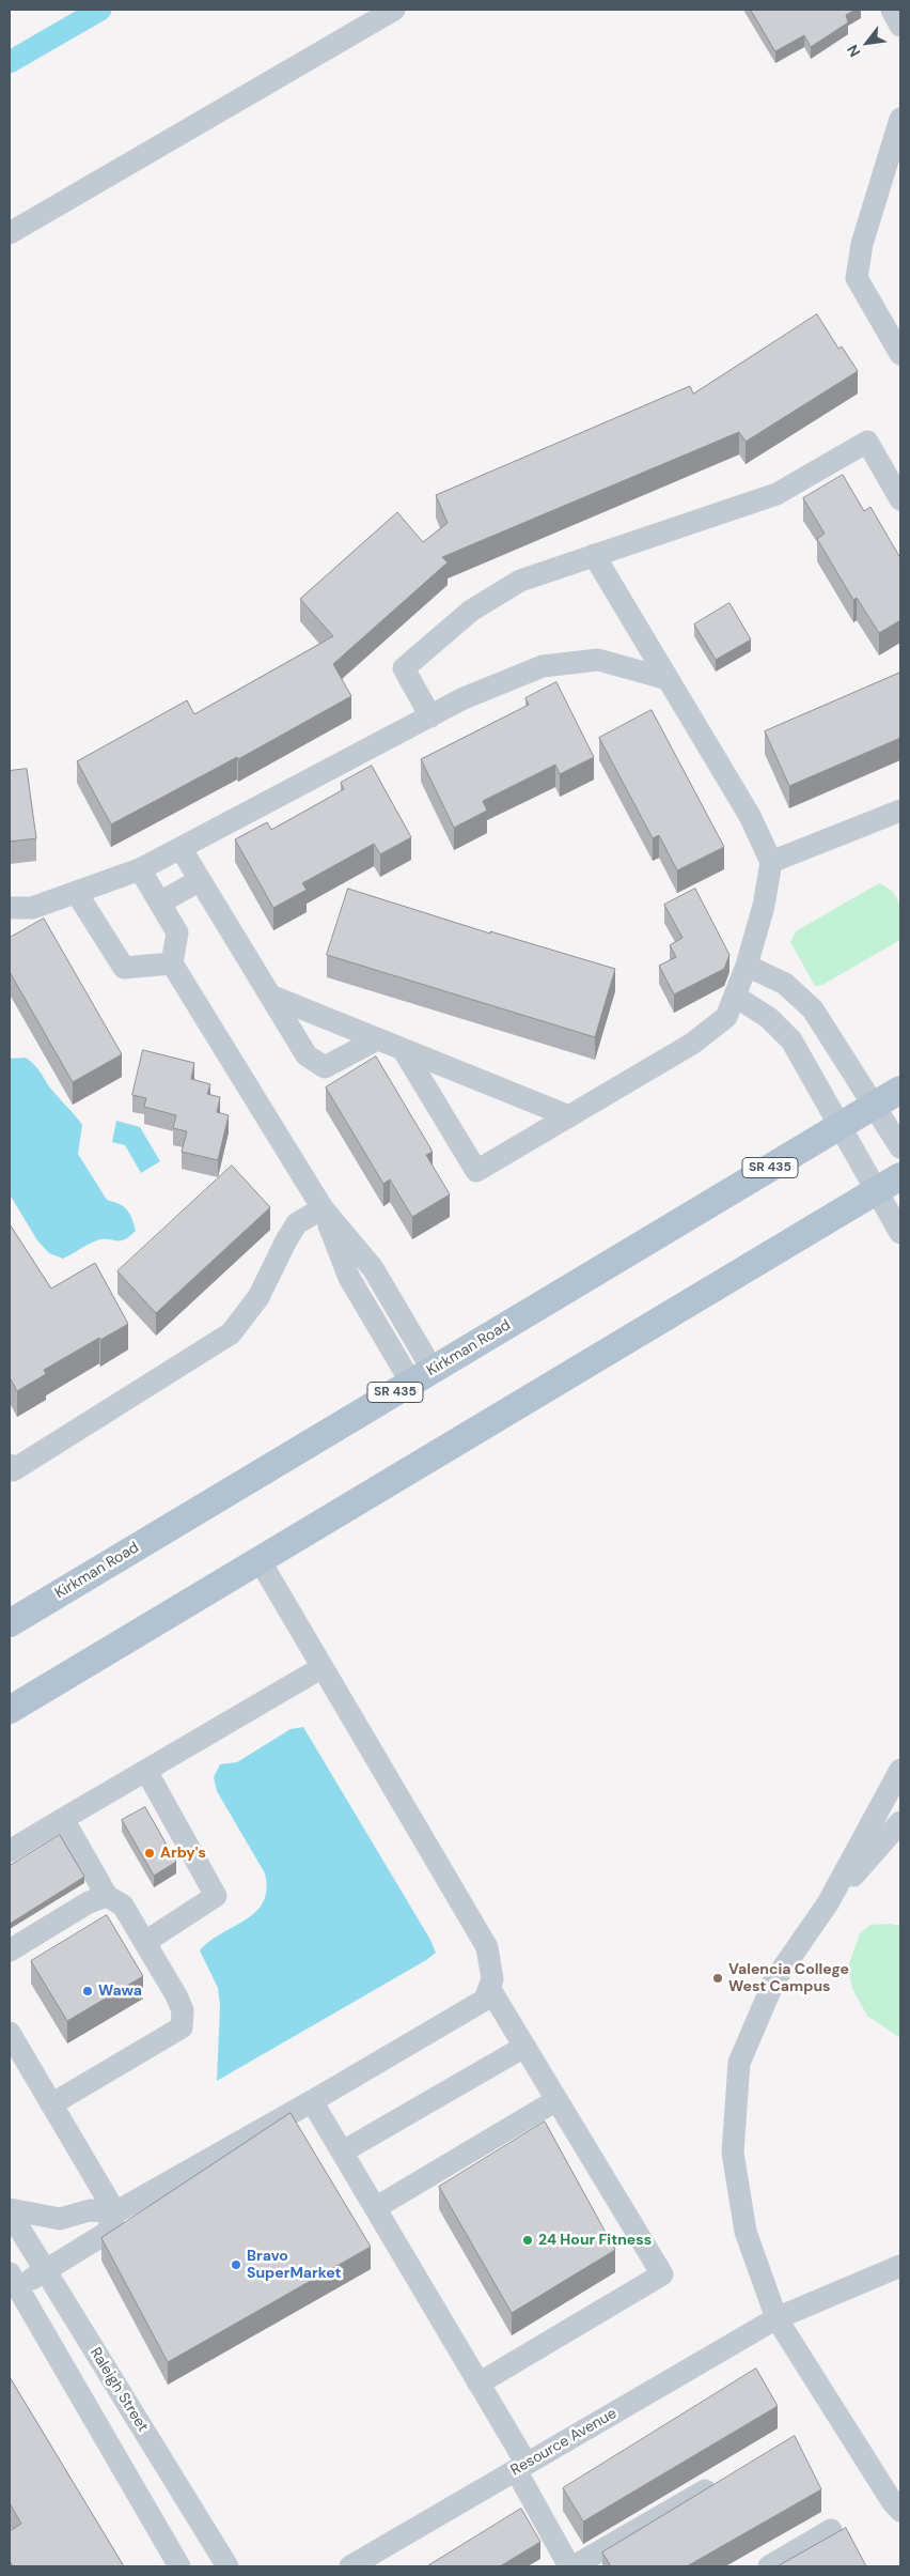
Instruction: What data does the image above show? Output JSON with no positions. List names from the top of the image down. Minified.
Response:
{"streets":{"main road":["SR 435","Kirkman Road"],"street":["Raleigh Street","Resource Avenue"]},"places":["Arby's","Valencia College West Campus","Wawa","24 Hour Fitness","Bravo SuperMarket"],"north":"bottom left"}
